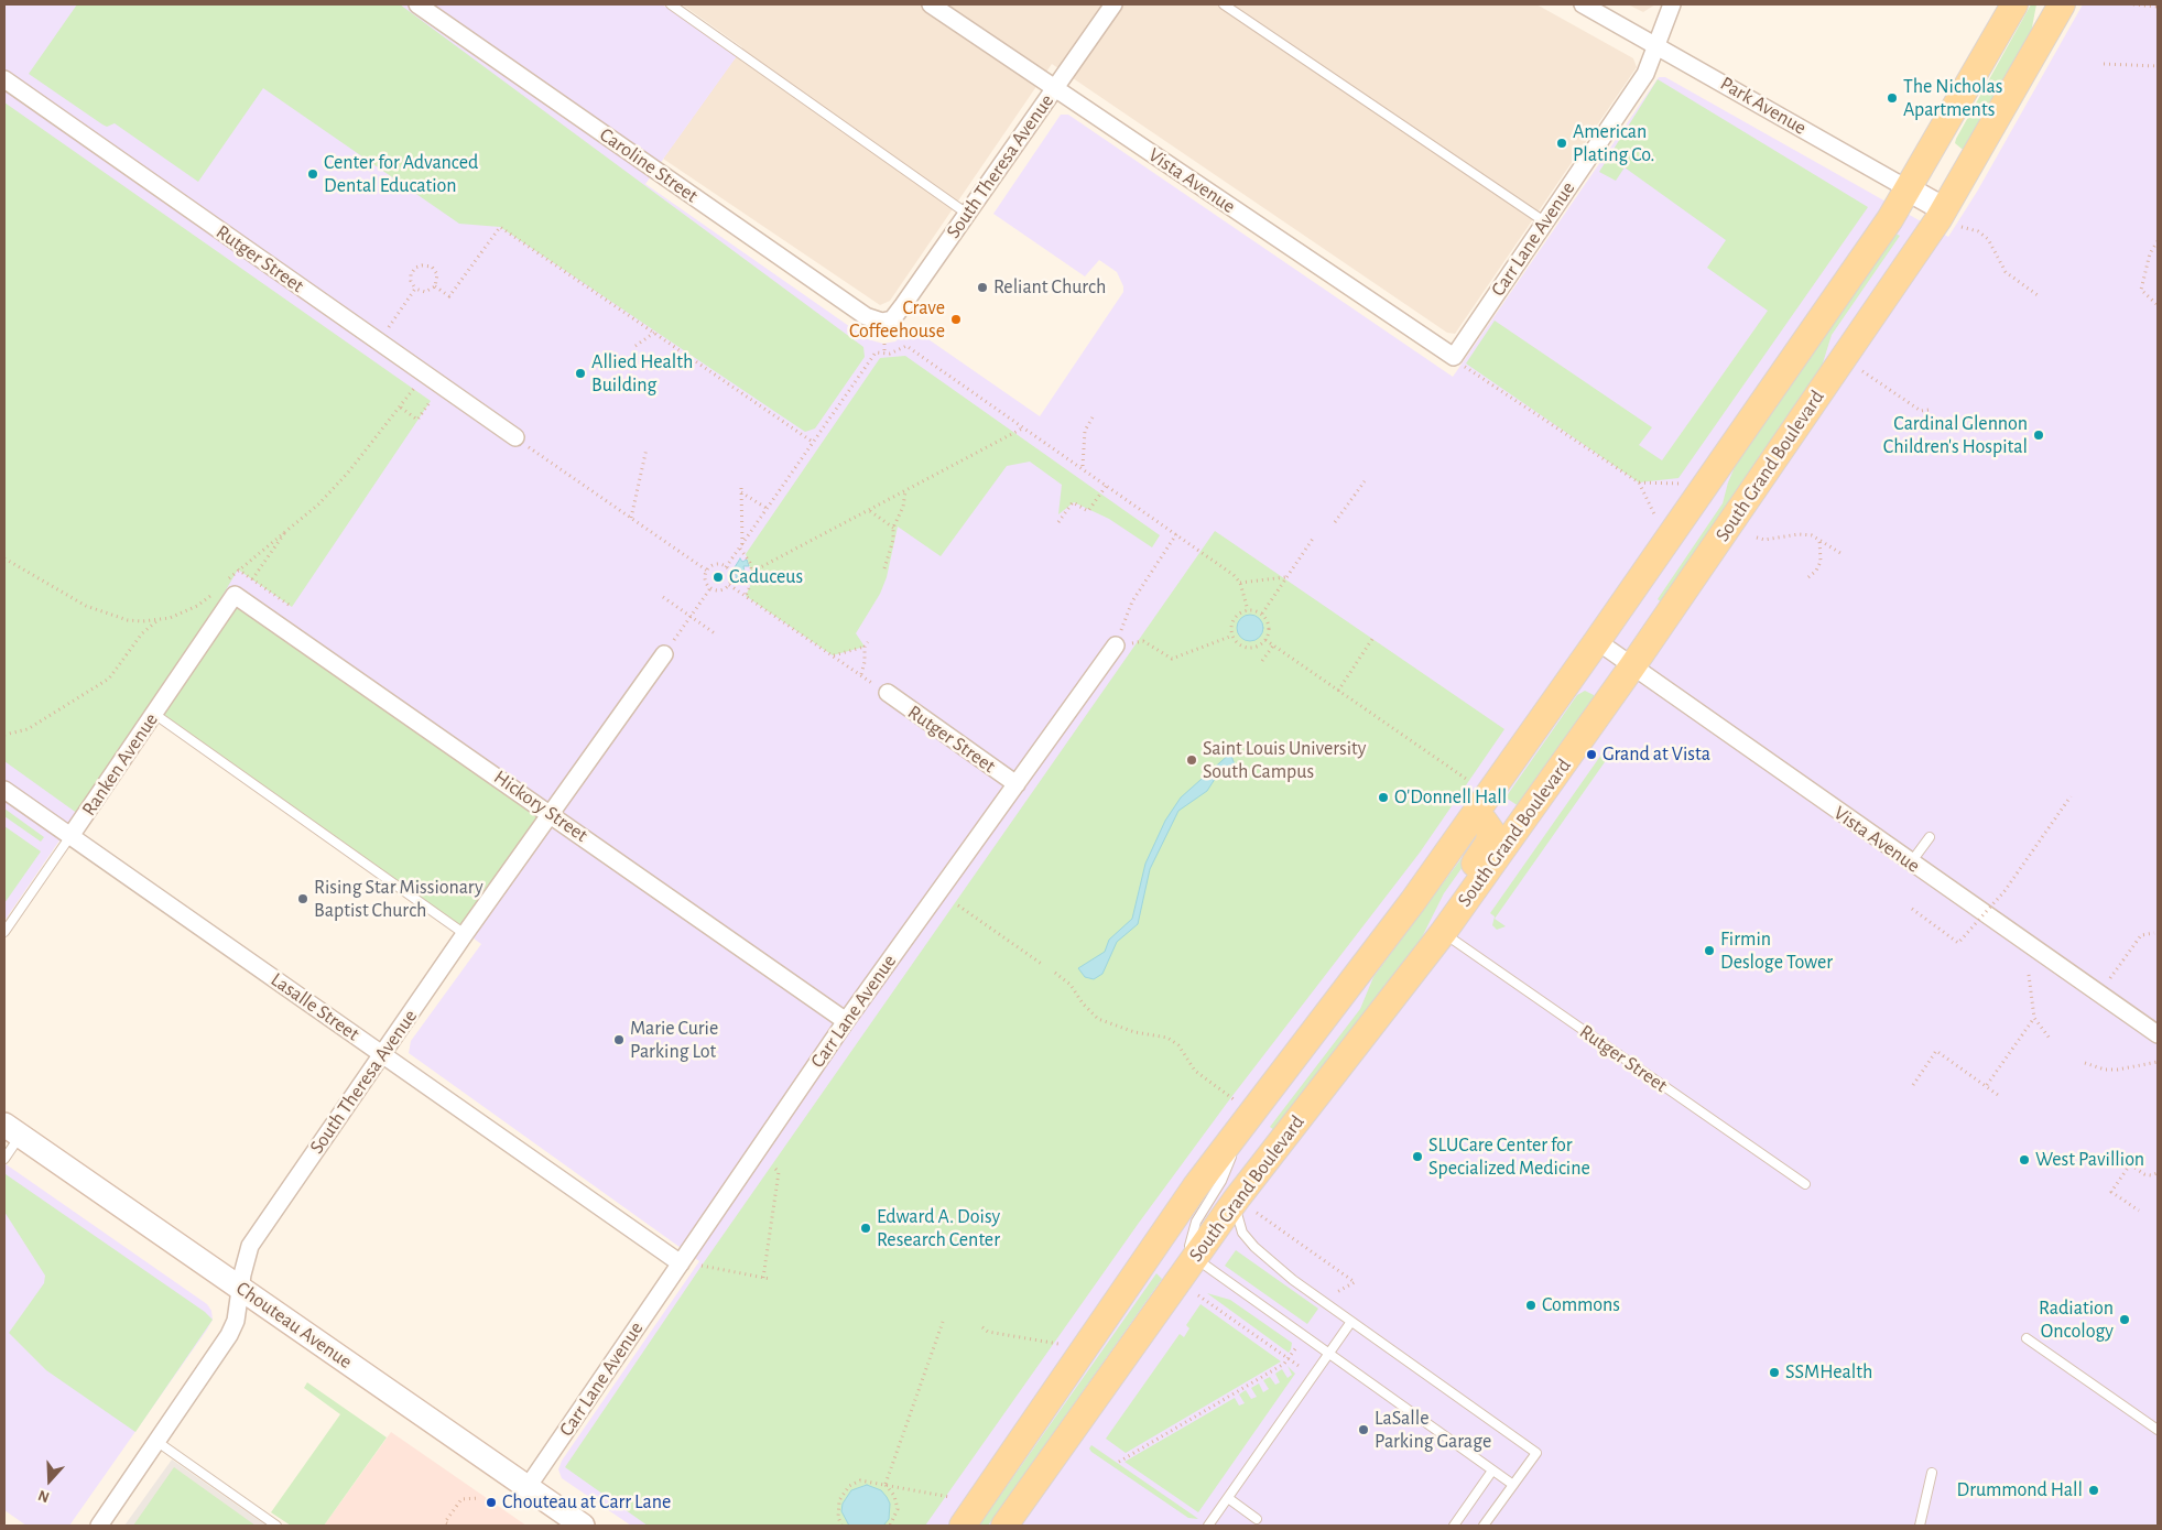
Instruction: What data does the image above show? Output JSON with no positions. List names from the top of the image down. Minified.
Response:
{"streets":{"main road":["Park Avenue","South Grand Boulevard","Chouteau Avenue"],"street":["Caroline Street","South Theresa Avenue","Vista Avenue","Carr Lane Avenue","Rutger Street","Ranken Avenue","Hickory Street","Lasalle Street"]},"crossings":[["Park Avenue","Carr Lane Avenue"],["Park Avenue","South Grand Boulevard"],["Caroline Street","South Theresa Avenue"],["South Theresa Avenue","Vista Avenue"],["South Theresa Avenue","Hickory Street"],["South Theresa Avenue","Lasalle Street"],["South Theresa Avenue","Chouteau Avenue"],["Vista Avenue","Carr Lane Avenue"],["Vista Avenue","South Grand Boulevard"],["Carr Lane Avenue","Rutger Street"],["Carr Lane Avenue","Hickory Street"],["Carr Lane Avenue","Lasalle Street"],["Carr Lane Avenue","Chouteau Avenue"],["Rutger Street","South Grand Boulevard"],["Ranken Avenue","Hickory Street"],["Ranken Avenue","Lasalle Street"]],"places":["The Nicholas Apartments","American Plating Co.","Center for Advanced Dental Education","Reliant Church","Crave Coffeehouse","Allied Health Building","Cardinal Glennon Children's Hospital","Caduceus","Grand at Vista","Saint Louis University South Campus","O'Donnell Hall","Rising Star Missionary Baptist Church","Firmin Desloge Tower","Marie Curie Parking Lot","SLUCare Center for Specialized Medicine","West Pavillion","Edward A. Doisy Research Center","Commons","Radiation Oncology","SSMHealth","LaSalle Parking Garage","Drummond Hall","Chouteau at Carr Lane"],"north":"bottom"}
